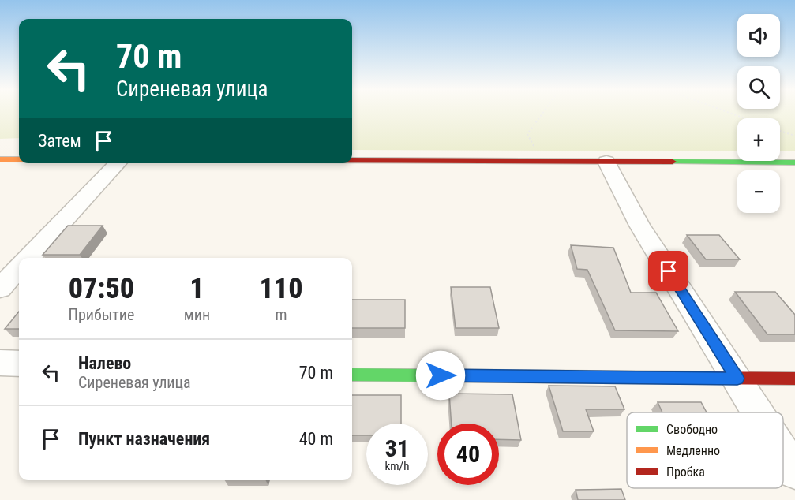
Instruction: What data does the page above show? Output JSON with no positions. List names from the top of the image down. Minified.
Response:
{"legend":["Свободно","Медленно","Пробка"],"page":{"map_buttons":["+","−"],"turn":["70 m","Сиреневая улица"],"then":"Затем","eta":["07:50","Прибытие","1","мин","110","m"],"list":[{"name":"Налево","note":"Сиреневая улица","value":"70 m"},{"name":"Пункт назначения","value":"40 m"}],"speed":"31 km/h","limit":"40"}}
